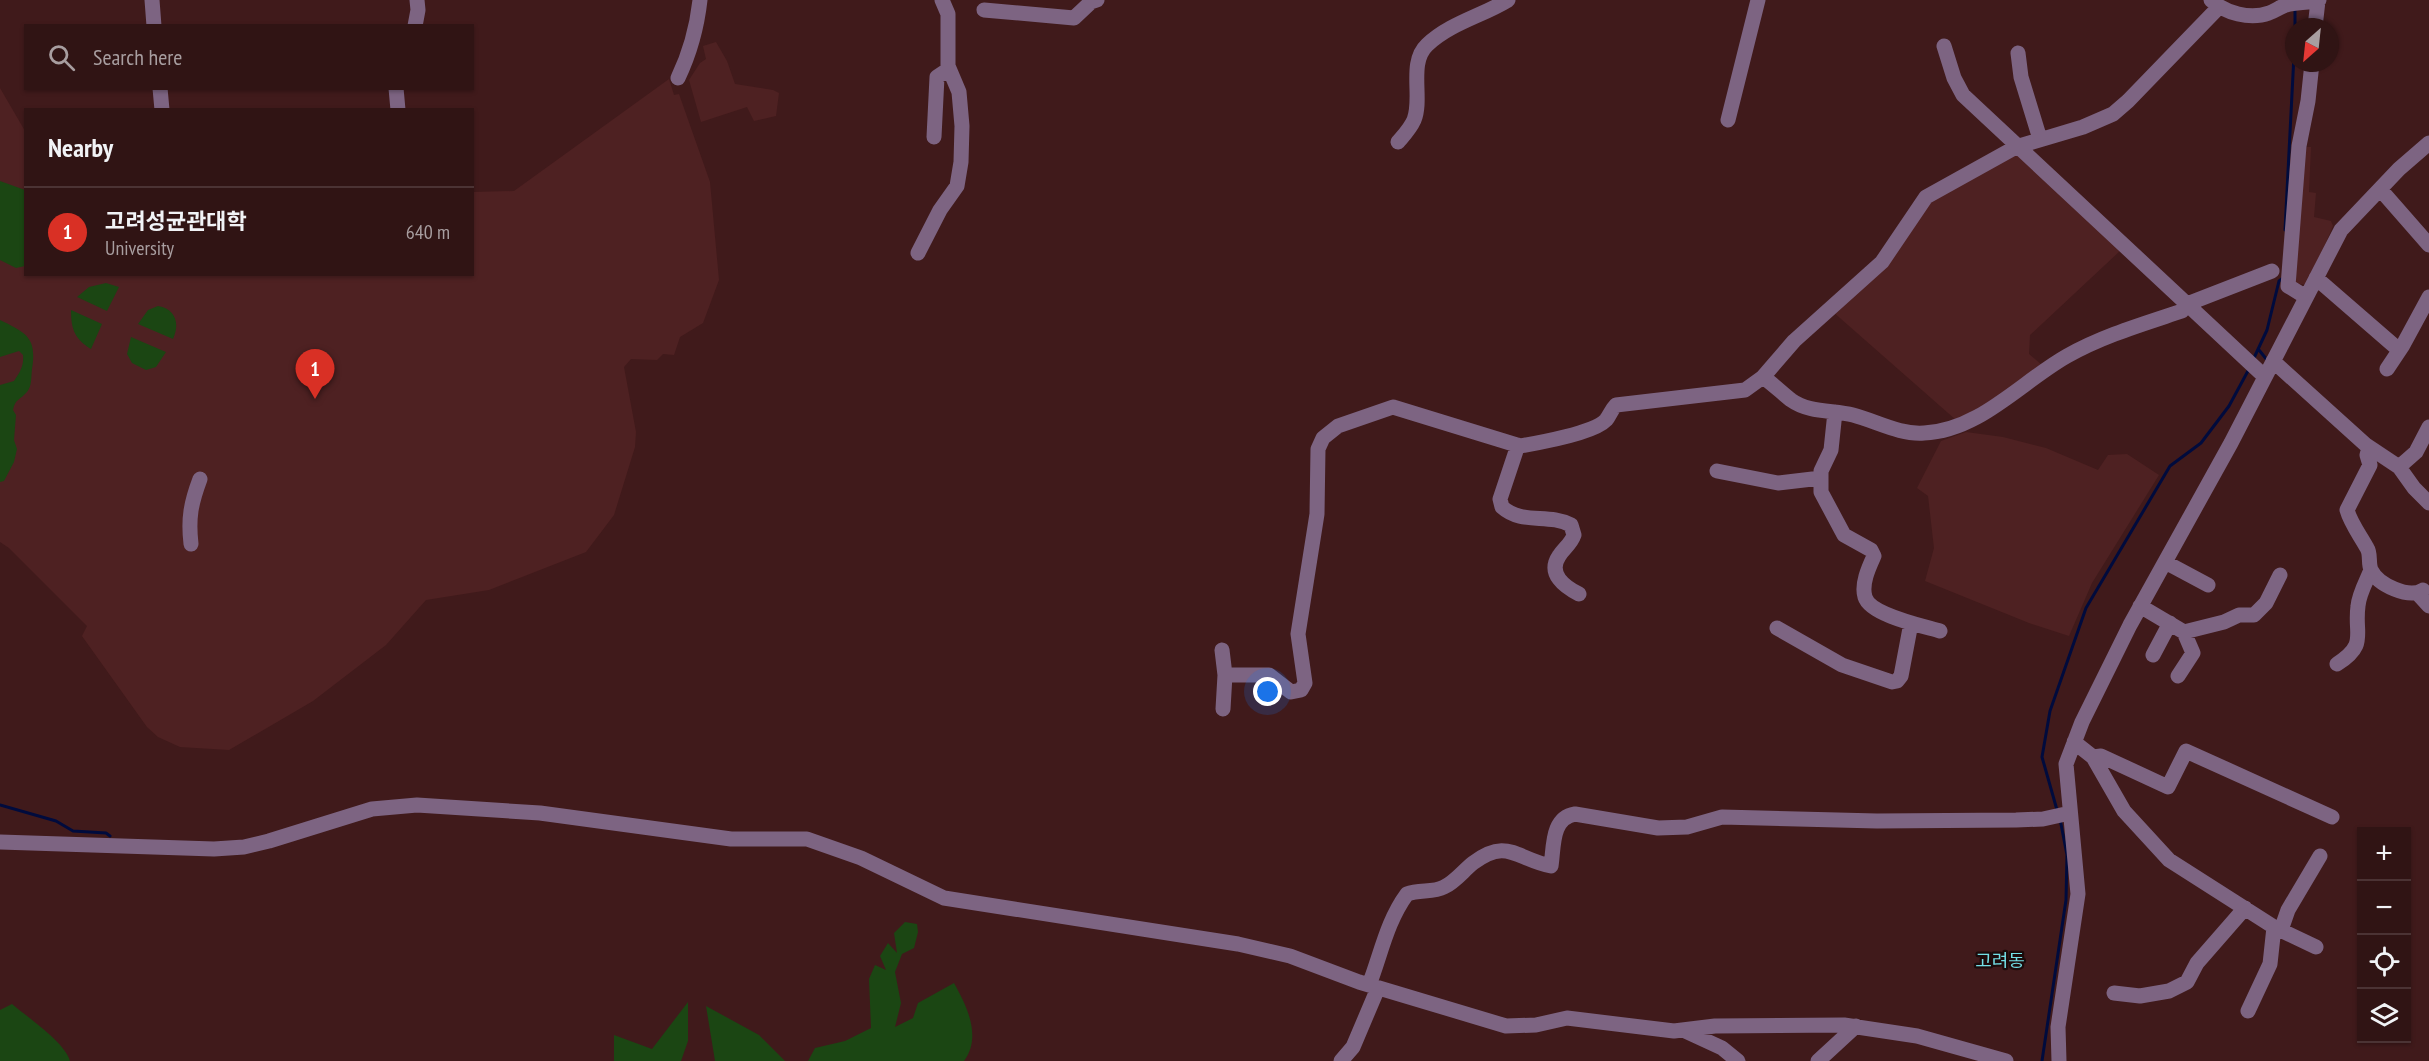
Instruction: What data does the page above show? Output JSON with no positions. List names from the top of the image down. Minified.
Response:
{"districts":["고려동"],"north":"bottom left","page":{"search":"Search here","heading":"Nearby","list":[{"mark":"1","name":"고려성균관대학","note":"University","value":"640 m"}],"pins":"1","map_buttons":["+","−"]}}
